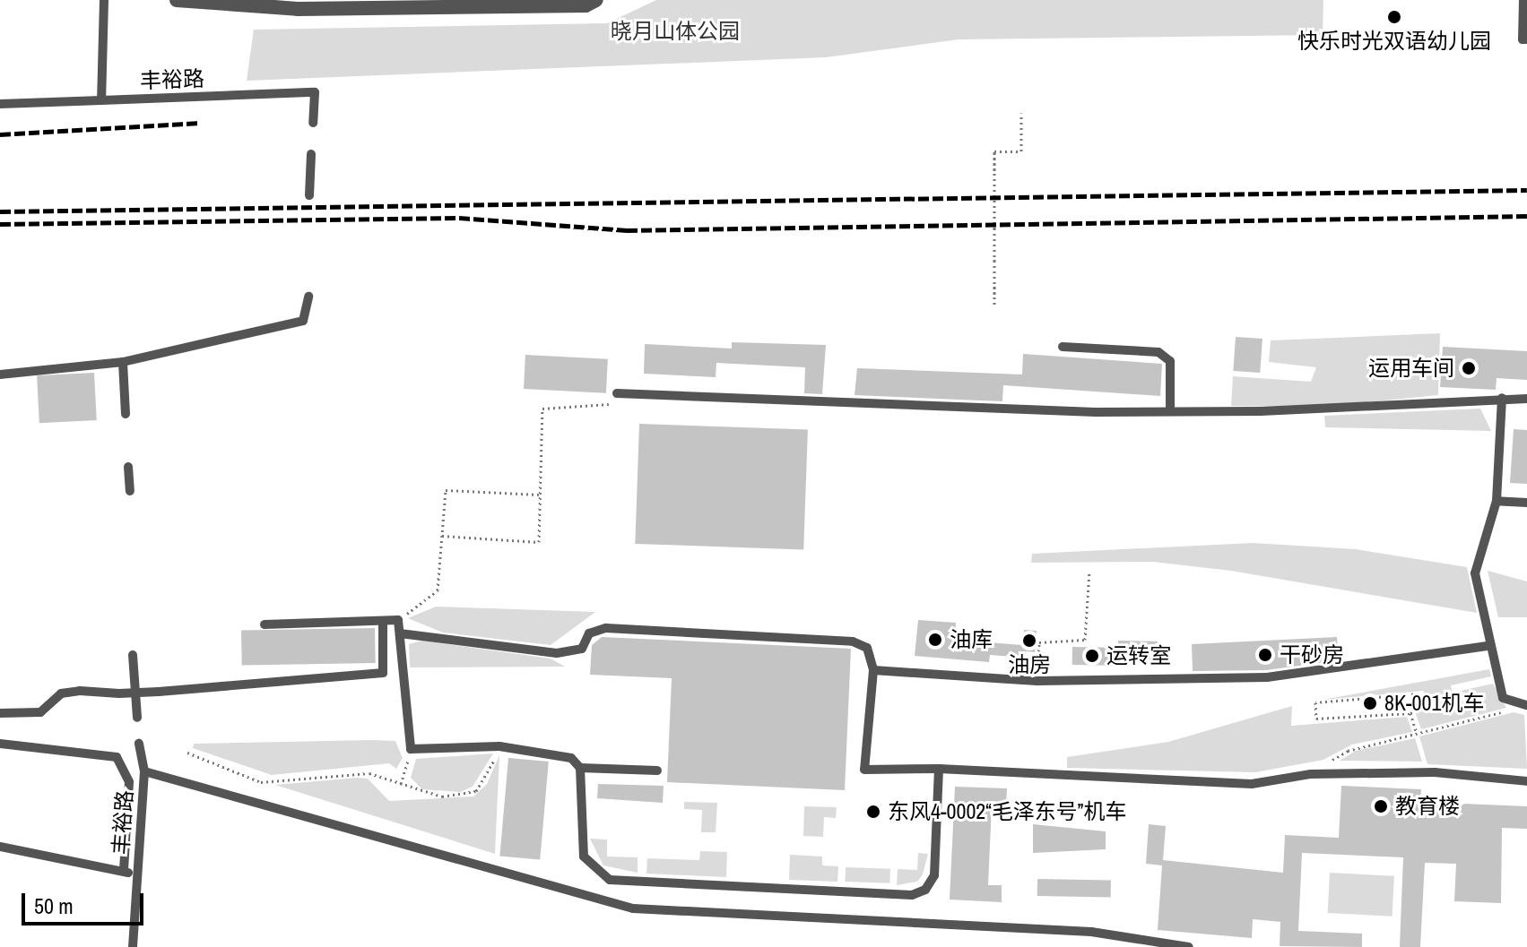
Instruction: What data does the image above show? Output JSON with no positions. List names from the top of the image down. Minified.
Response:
{"streets":{"lane":["丰裕路"]},"parks":["晓月山体公园"],"places":["快乐时光双语幼儿园","运用车间","油库","油房","干砂房","运转室","8K-001机车","教育楼","东风4-0002“毛泽东号”机车"],"scale_bar":"50 m"}
